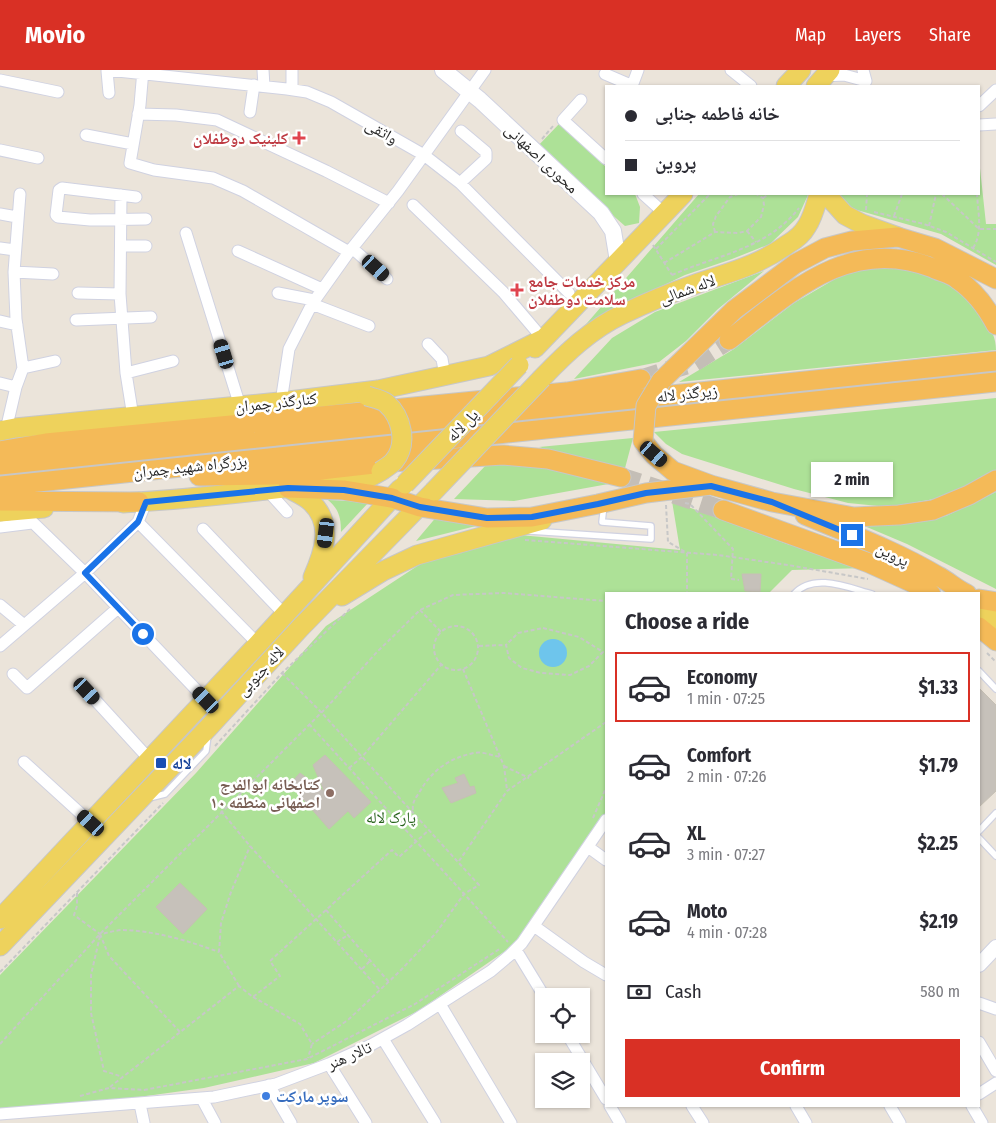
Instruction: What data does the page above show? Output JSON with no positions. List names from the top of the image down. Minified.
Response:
{"streets":{"highway":["زیرگذر لاله","بزرگراه شهید چمران","پروین"],"main road":["محوری اصفهانی","لاله شمالی","کنارگذر چمران","پل لاله","لاله جنوبی"],"street":["واثقی","تالار هنر"]},"crossings":[["لاله شمالی","پل لاله"],["زیرگذر لاله","بزرگراه شهید چمران"],["کنارگذر چمران","پل لاله"],["پل لاله","لاله جنوبی"]],"parks":["پارک لاله"],"places":{"health":["کلینیک دوطفلان","مرکز خدمات جامع سلامت دوطفلان"],"transit":["لاله"],"other":["کتابخانه ابوالفرج اصفهانی منطقه ۱۰","سوپر مارکت"]},"page":{"header":"Movio","nav":["Map","Layers","Share"],"banner":["خانه فاطمه جنابی","پروین"],"bubble":"2 min","heading":"Choose a ride","list":[{"name":"Economy","note":"1 min · 07:25","value":"$1.33"},{"name":"Comfort","note":"2 min · 07:26","value":"$1.79"},{"name":"XL","note":"3 min · 07:27","value":"$2.25"},{"name":"Moto","note":"4 min · 07:28","value":"$2.19"}],"pay":["Cash","580 m"],"buttons":"Confirm"}}
